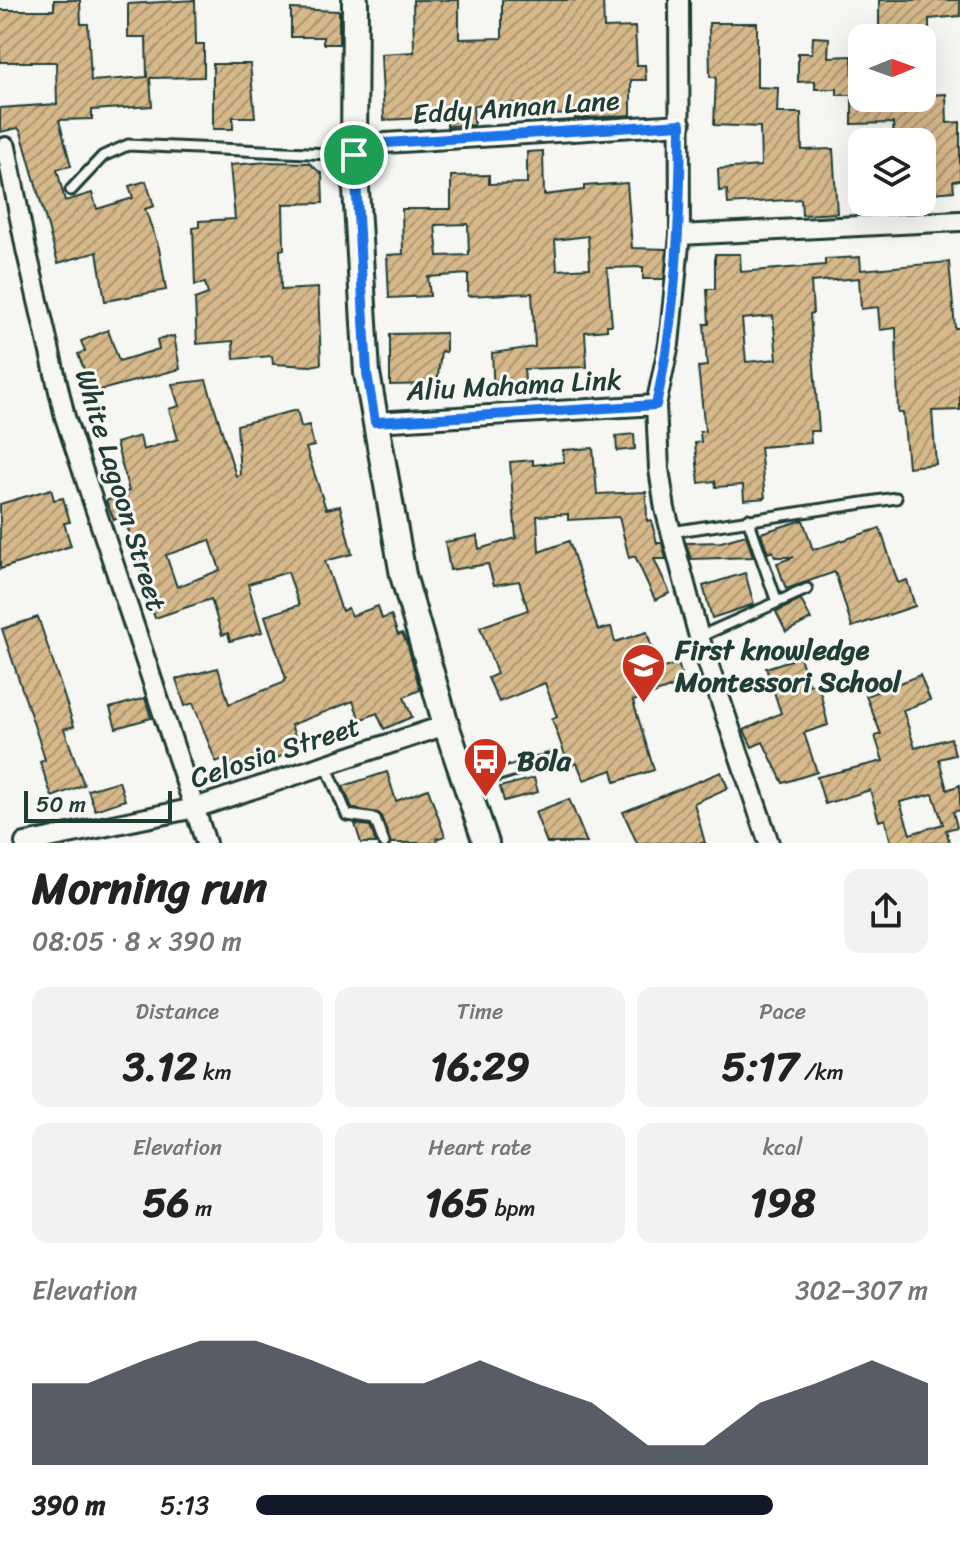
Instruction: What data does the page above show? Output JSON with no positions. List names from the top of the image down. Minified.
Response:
{"streets":{"street":["Eddy Annan Lane","Aliu Mahama Link","White Lagoon Street","Celosia Street"]},"crossings":[["White Lagoon Street","Celosia Street"]],"places":{"school or university":["First knowledge Montessori School"],"bus stop":["Bola"]},"scale_bar":"50 m","north":"right","page":{"scale":"50 m","heading":["Morning run","08:05 · 8 × 390 m"],"stats":[["Distance","3.12 km"],["Time","16:29"],["Pace","5:17 /km"],["Elevation","56 m"],["Heart rate","165 bpm"],["kcal","198"]],"chart":["Elevation","302–307 m"],"list":[{"name":"390 m","note":"5:13"}]}}
